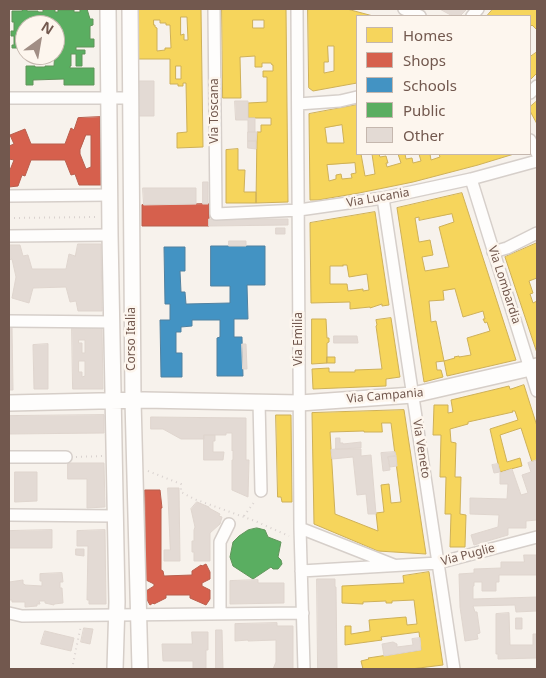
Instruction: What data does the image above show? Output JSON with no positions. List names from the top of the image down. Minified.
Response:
{"streets":{"street":["Via Toscana","Via Lucania","Via Lombardia","Corso Italia","Via Emilia","Via Campania","Via Veneto","Via Puglie"]},"crossings":[["Via Toscana","Via Lucania"],["Via Lucania","Via Lombardia"],["Via Lucania","Via Emilia"],["Via Lucania","Via Veneto"],["Via Lombardia","Via Campania"],["Corso Italia","Via Campania"],["Via Emilia","Via Campania"],["Via Emilia","Via Puglie"],["Via Campania","Via Veneto"],["Via Veneto","Via Puglie"]],"legend":["Homes","Shops","Schools","Public","Other"],"north":"top right"}
